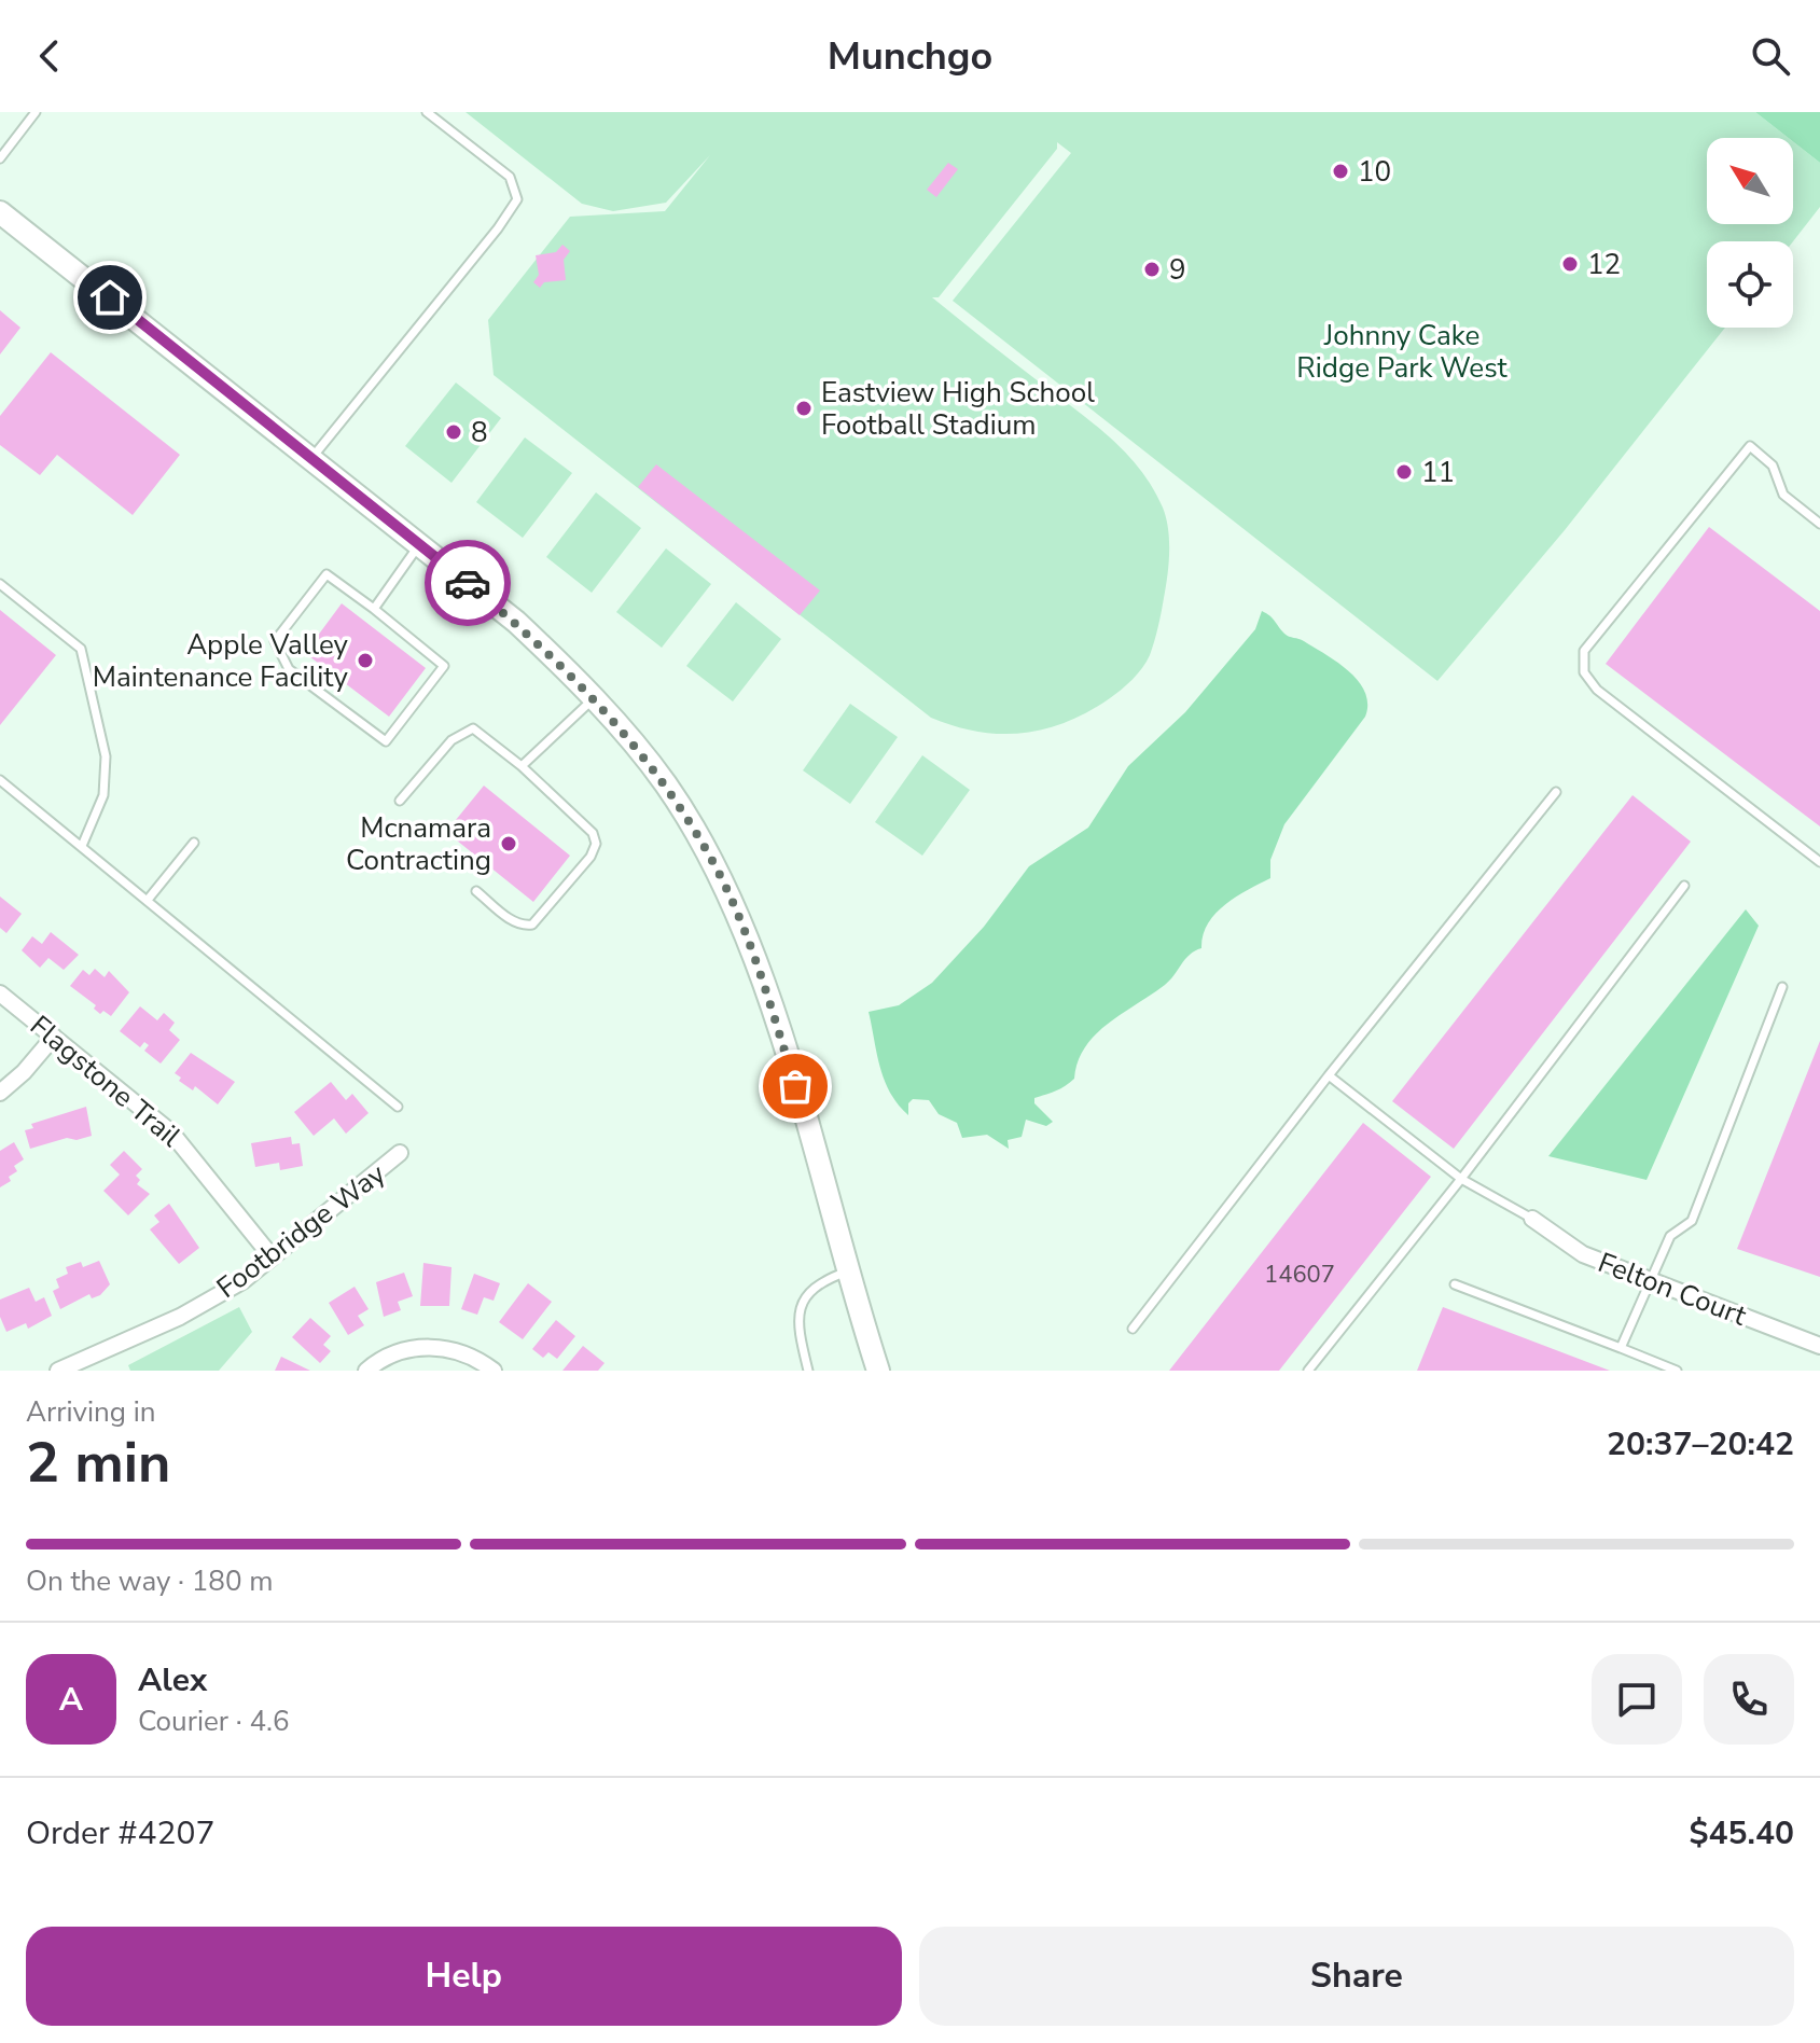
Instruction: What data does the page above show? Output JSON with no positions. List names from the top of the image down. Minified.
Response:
{"streets":{"street":["Flagstone Trail","Footbridge Way","Felton Court"]},"crossings":[["Flagstone Trail","Footbridge Way"]],"parks":["Johnny Cake Ridge Park West"],"places":["10","12","9","Eastview High School Football Stadium","8","11","Apple Valley Maintenance Facility","Mcnamara Contracting"],"house_numbers":["14607"],"north":"top left","page":{"header":"Munchgo","heading":["2 min","Arriving in","20:37–20:42"],"panel":["Alex","Courier · 4.6","Order #4207","$45.40"],"bar":"On the way · 180 m","round":"A","buttons":["Help","Share"]}}
